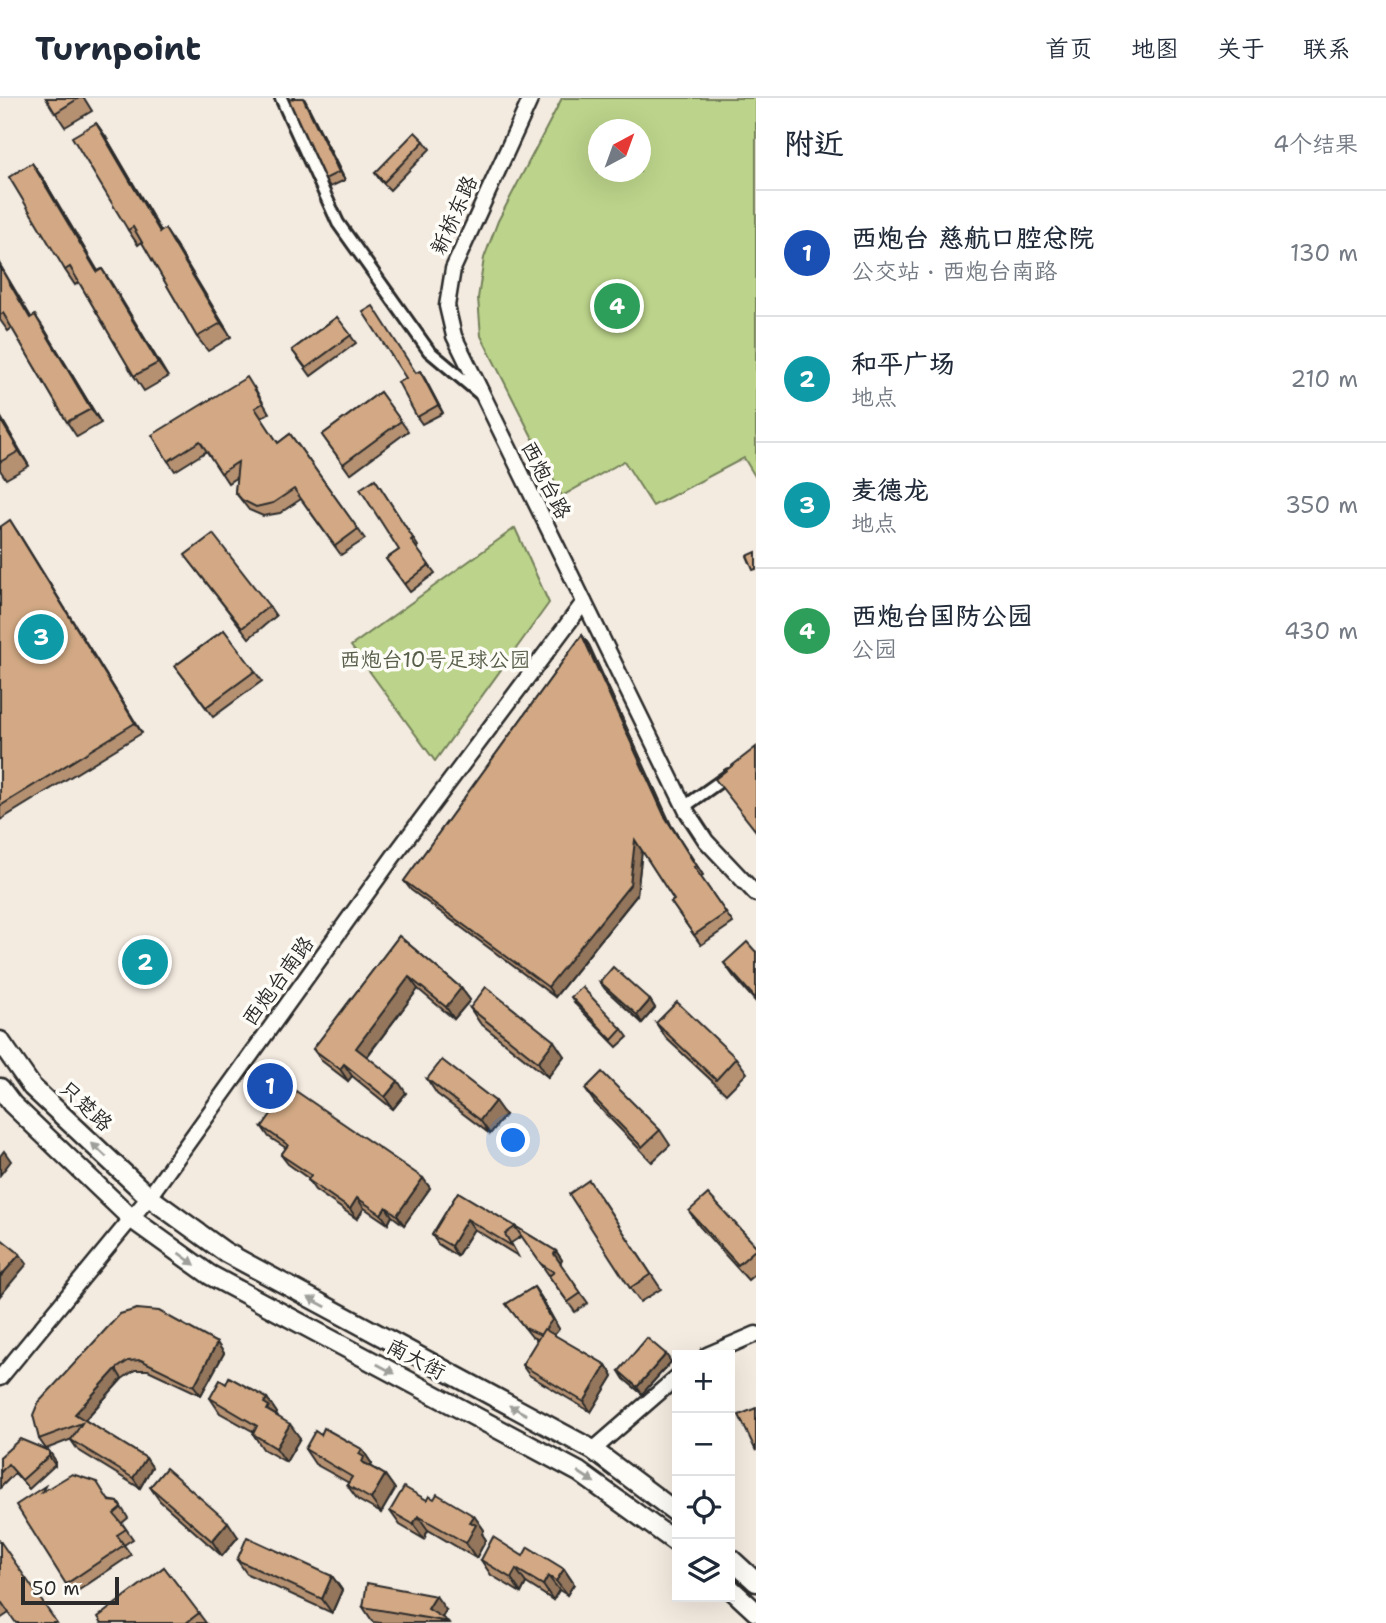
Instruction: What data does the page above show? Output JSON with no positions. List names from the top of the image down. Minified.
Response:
{"streets":{"main road":["只楚路","南大街"],"street":["新桥东路","西炮台路","西炮台南路"]},"crossings":[["新桥东路","西炮台路"],["西炮台路","西炮台南路"],["西炮台南路","只楚路"],["西炮台南路","南大街"],["只楚路","南大街"]],"parks":["西炮台10号足球公园"],"scale_bar":"50 m","north":"top right","page":{"header":"Turnpoint","nav":["首页","地图","关于","联系"],"heading":["附近","4个结果"],"list":[{"mark":"1","name":"西炮台 慈航口腔总院","note":"公交站 · 西炮台南路","value":"130 m"},{"mark":"2","name":"和平广场","note":"地点","value":"210 m"},{"mark":"3","name":"麦德龙","note":"地点","value":"350 m"},{"mark":"4","name":"西炮台国防公园","note":"公园","value":"430 m"}],"pins":["4","3","2","1"],"map_buttons":["+","−"],"scale":"50 m"}}
